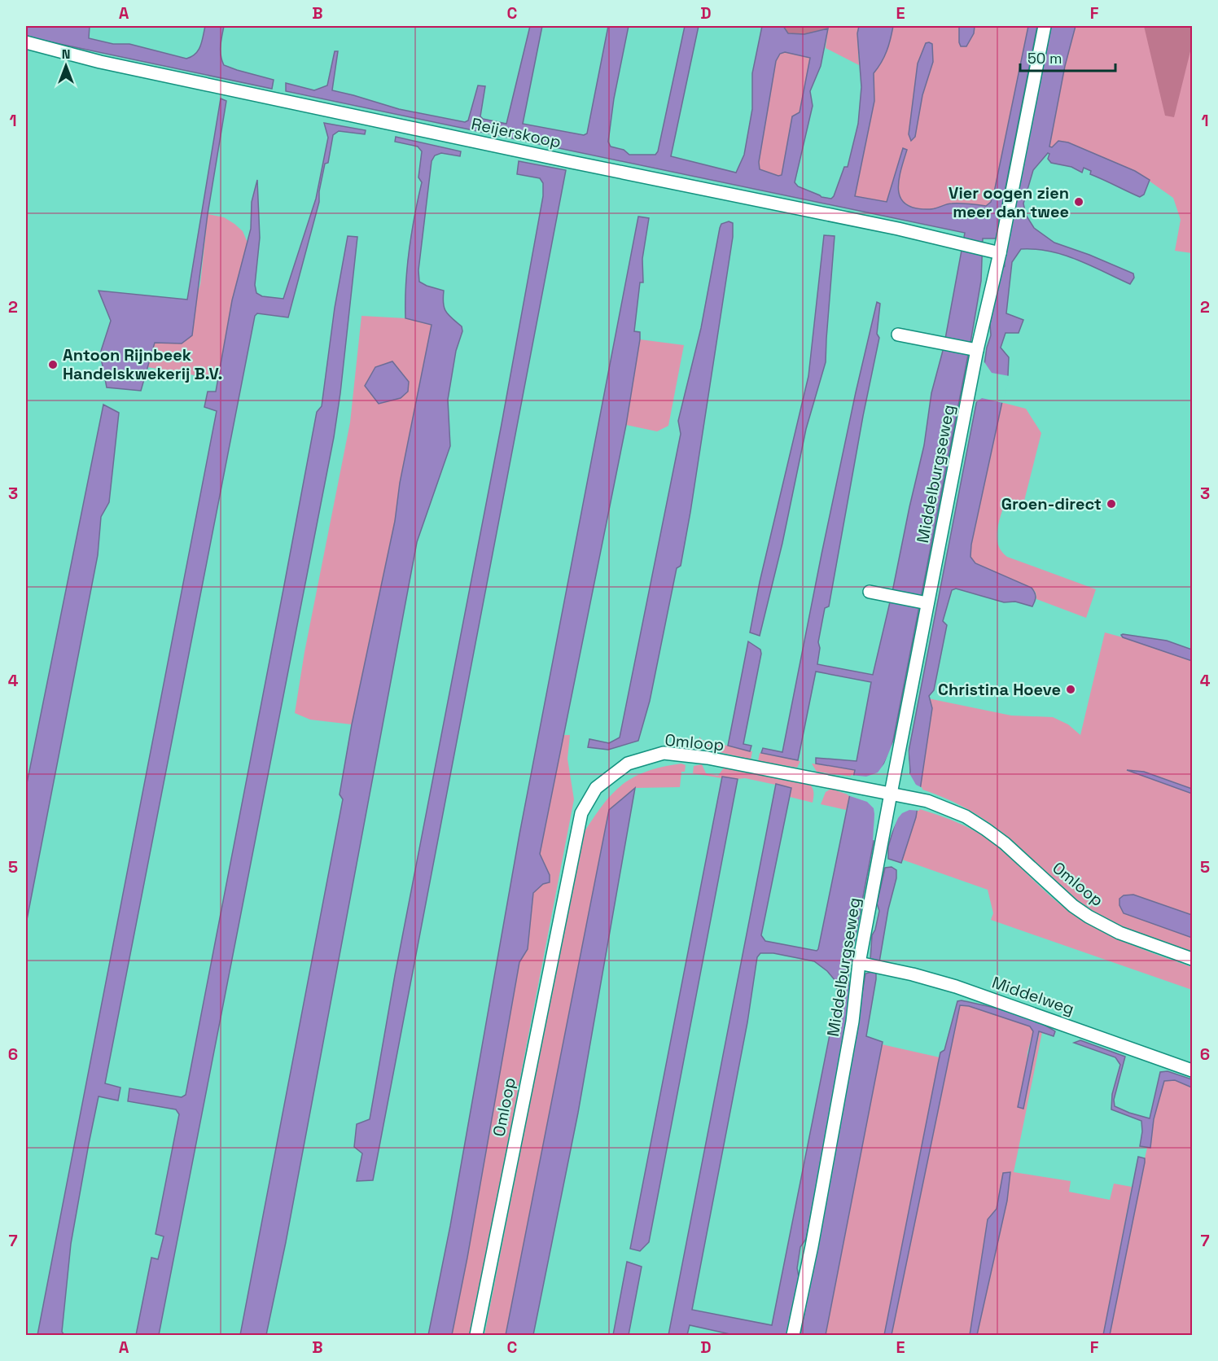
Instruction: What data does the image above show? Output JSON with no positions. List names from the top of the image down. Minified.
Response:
{"streets":{"street":["Reijerskoop","Middelburgseweg","Omloop","Middelweg"]},"crossings":[["Reijerskoop","Middelburgseweg"],["Middelburgseweg","Omloop"],["Middelburgseweg","Middelweg"]],"places":["Vier oogen zien meer dan twee","Antoon Rijnbeek Handelskwekerij B.V.","Groen-direct","Christina Hoeve"],"scale_bar":"50 m","north":"top","grid":{"columns":["A","B","C","D","E","F"],"rows":["1","2","3","4","5","6","7"]}}
